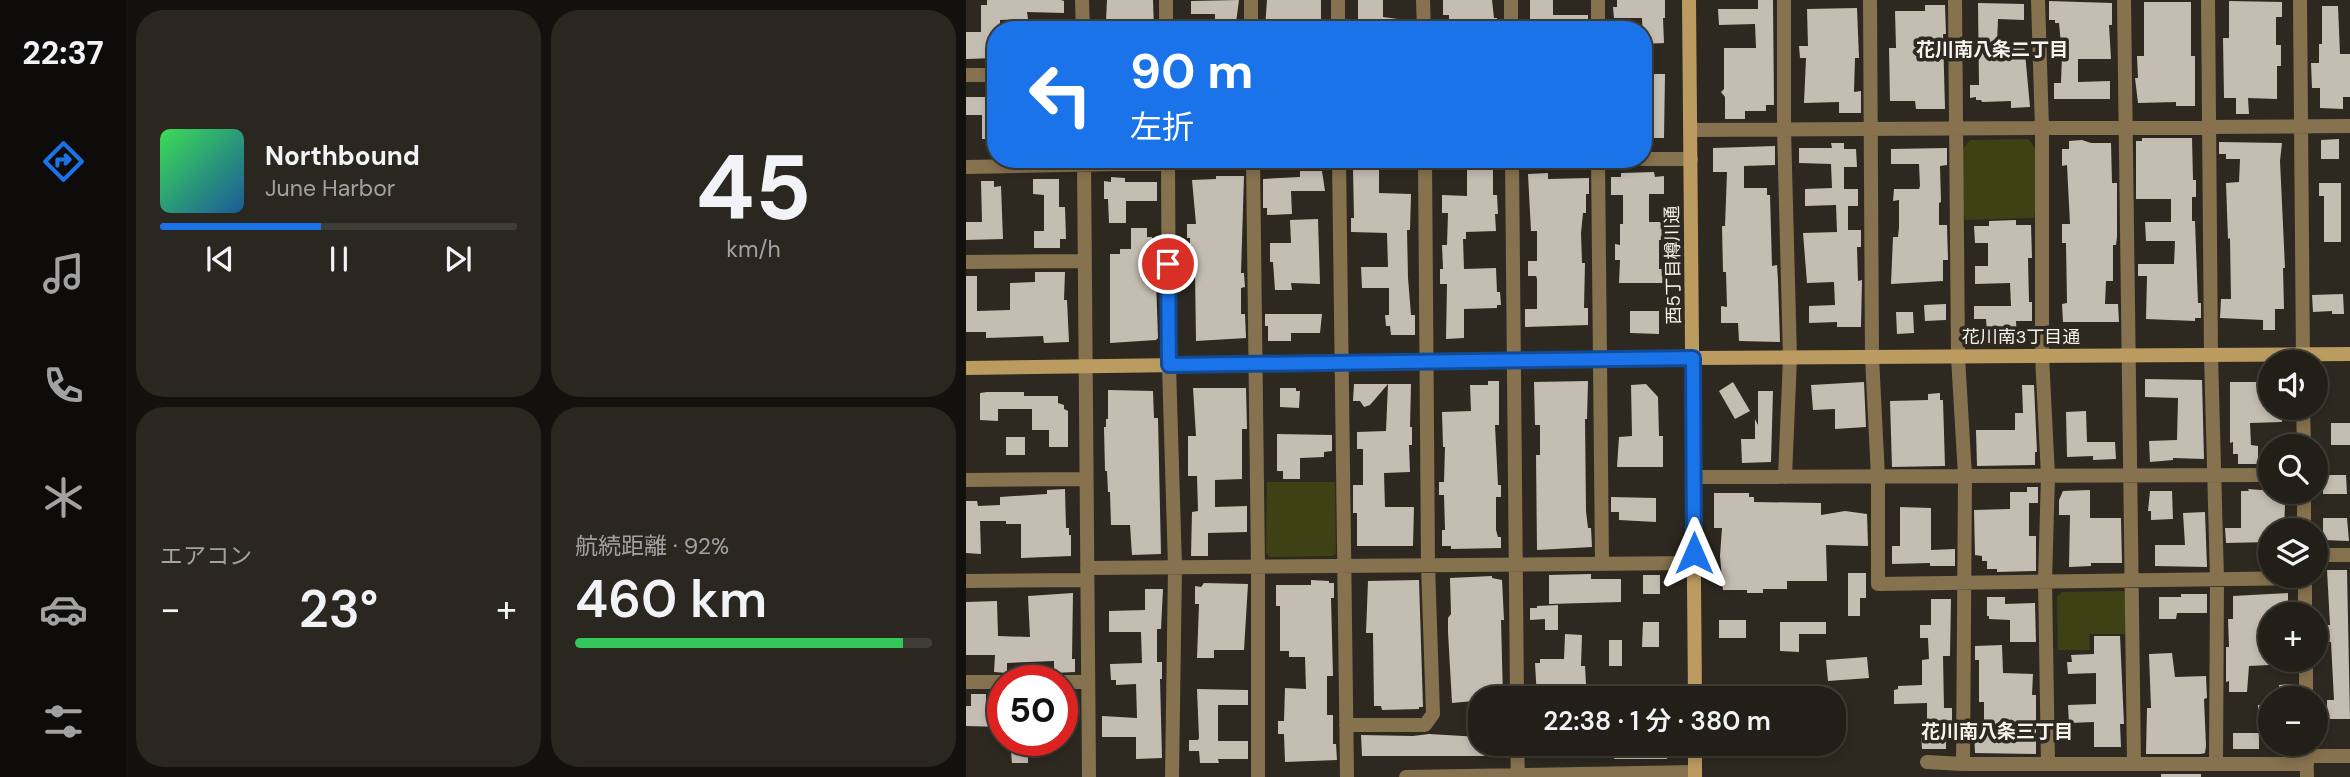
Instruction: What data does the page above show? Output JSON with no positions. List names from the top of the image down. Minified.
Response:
{"streets":{"street":["西5丁目樽川通","花川南3丁目通"]},"crossings":[["西5丁目樽川通","花川南3丁目通"]],"districts":["花川南八条二丁目","花川南八条三丁目"],"page":{"tabs":"22:37","tile":[["45","km/h"],"エアコン",["航続距離 · 92%","460 km"]],"turn":["90 m","左折"],"song":["Northbound","June Harbor"],"map_buttons":["+","−"],"heat":["−","23°","+"],"limit":"50","trip":"22:38 · 1 分 · 380 m"}}
